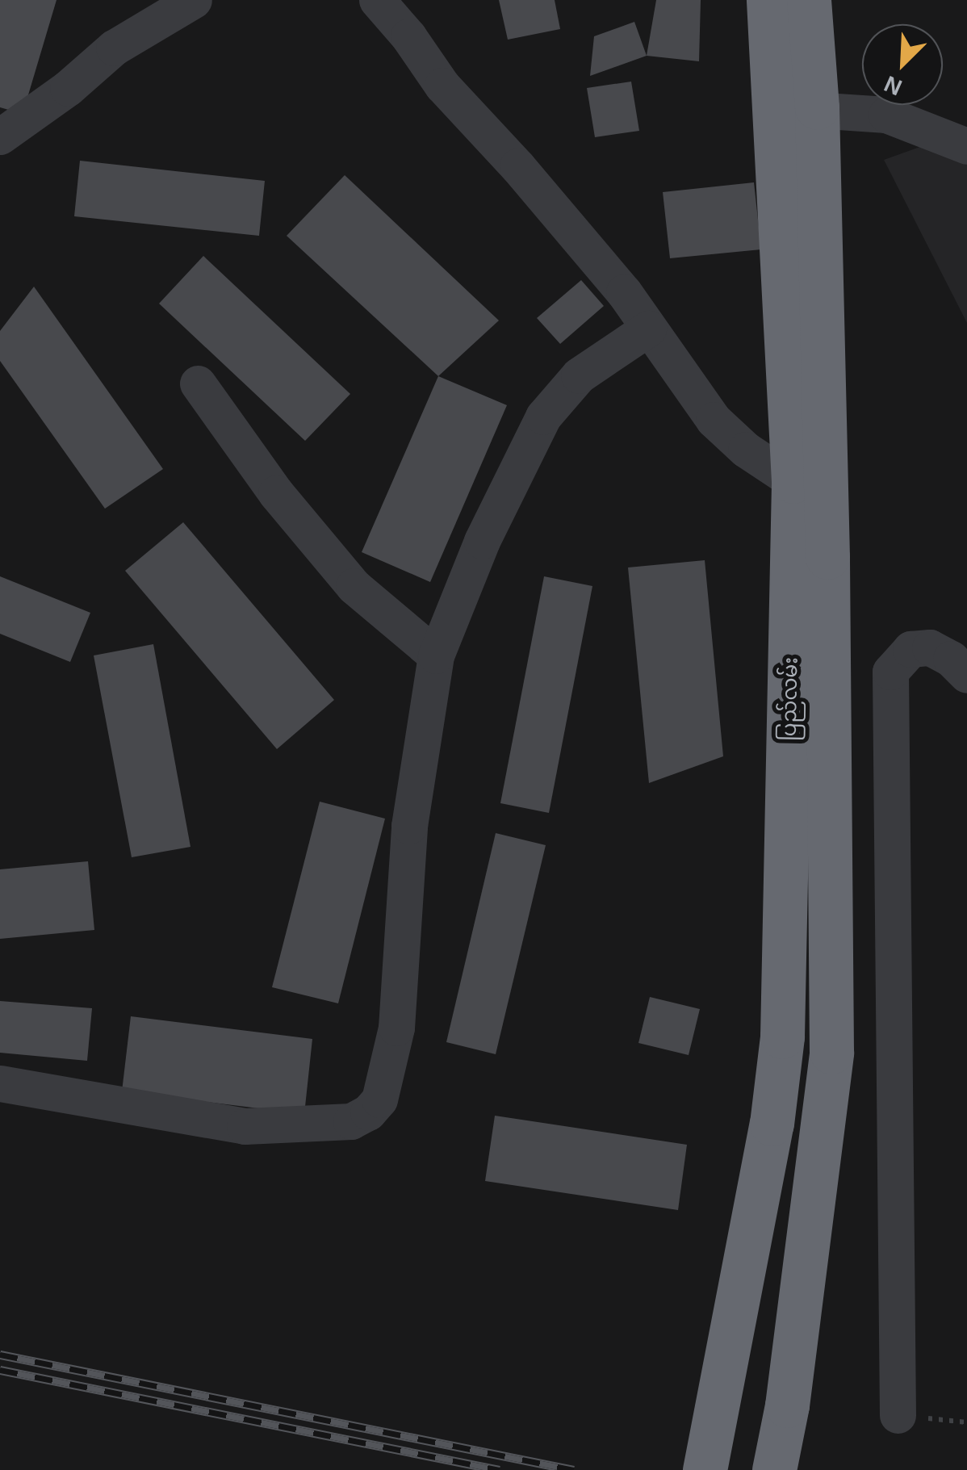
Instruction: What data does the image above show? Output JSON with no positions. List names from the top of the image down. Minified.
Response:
{"streets":{"highway":["ပြည်လမ်း"]},"north":"bottom left"}
